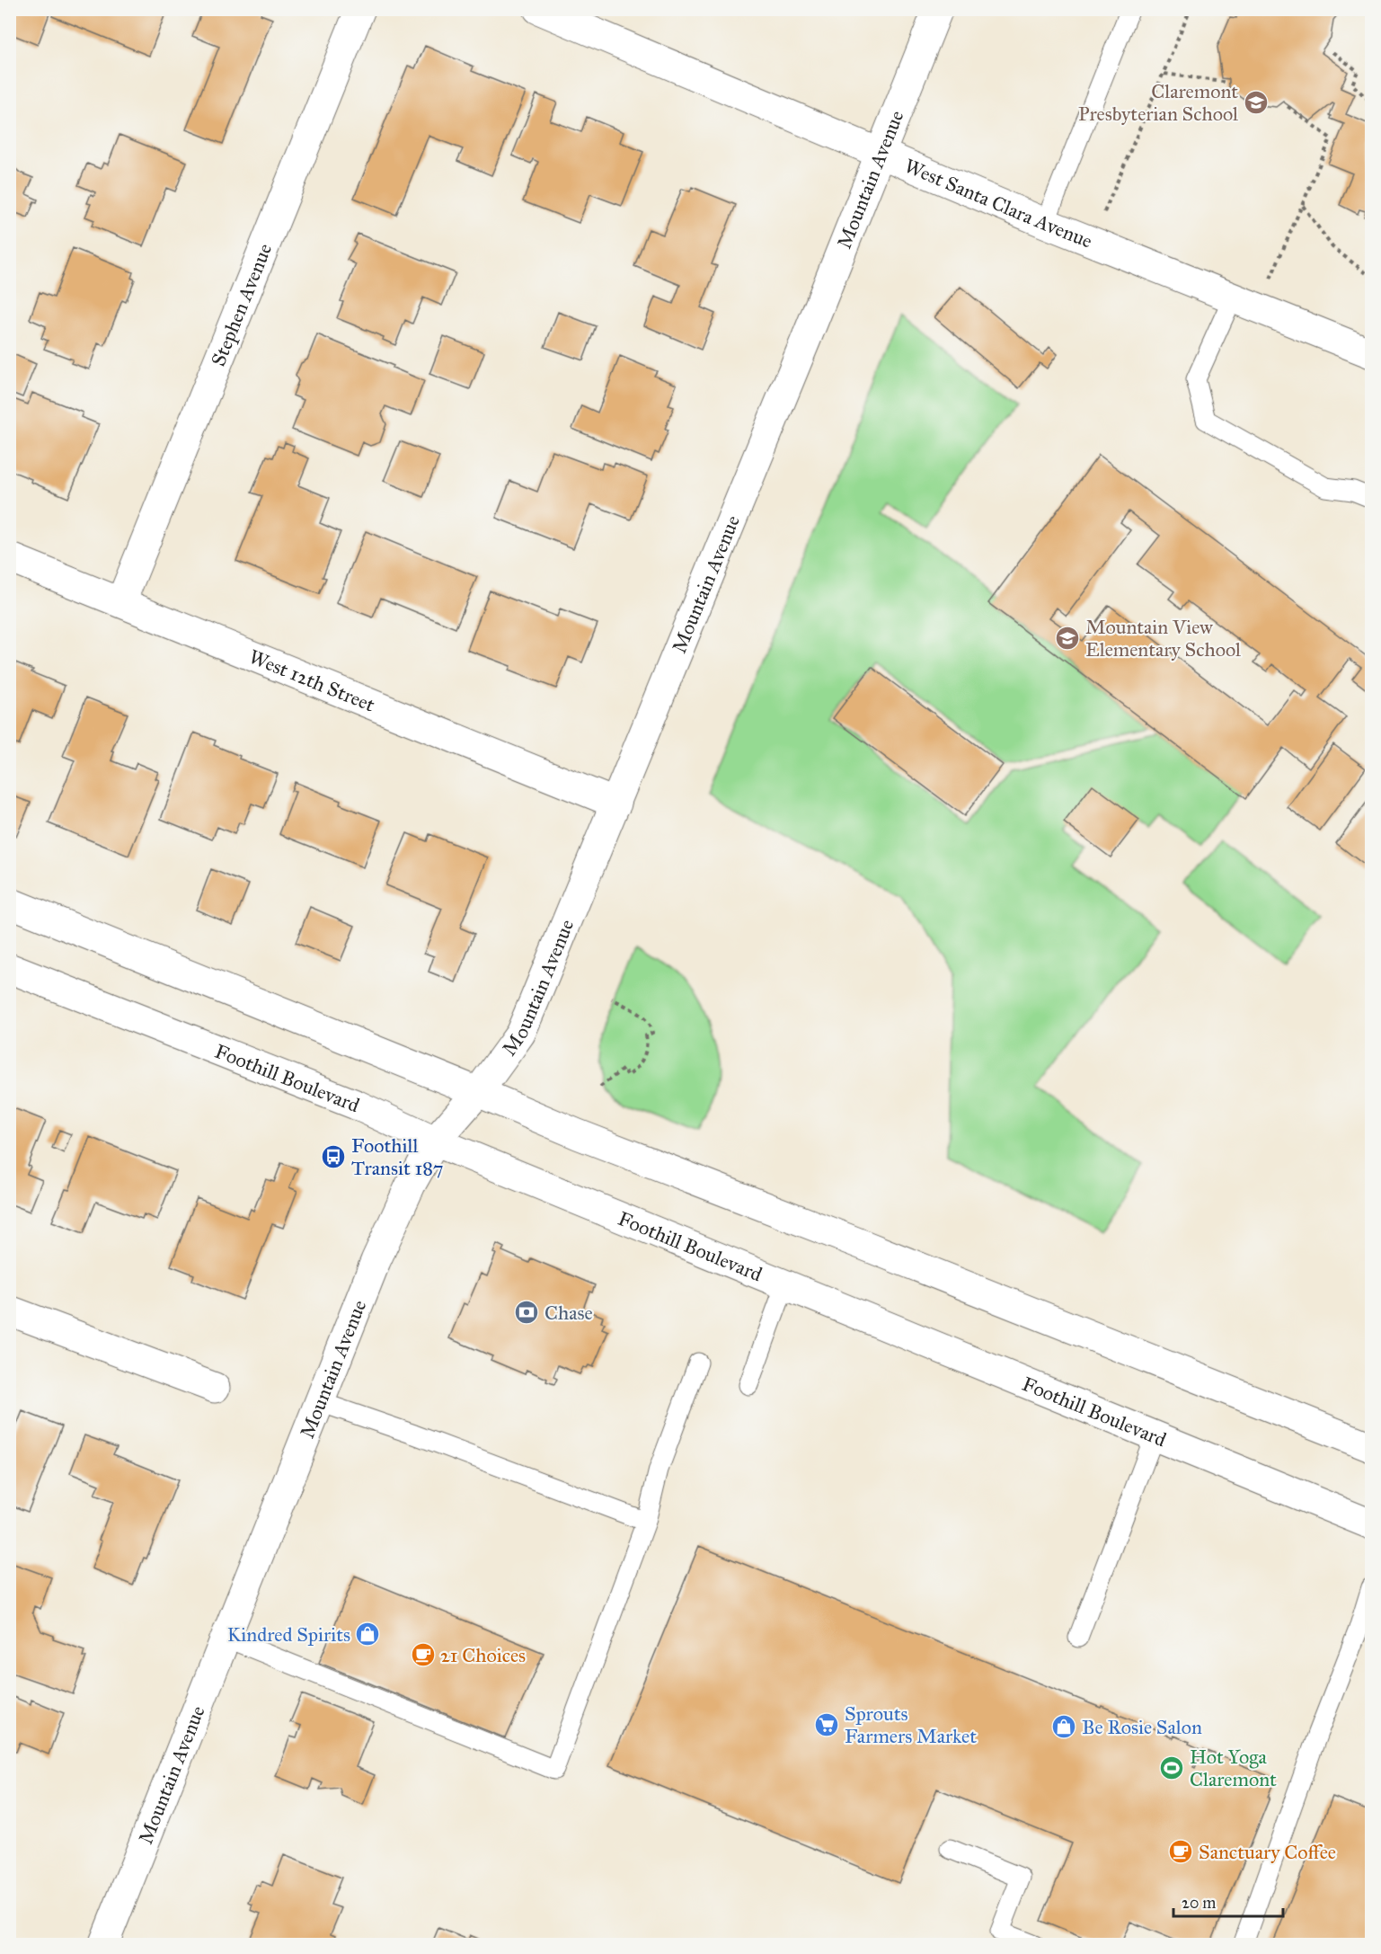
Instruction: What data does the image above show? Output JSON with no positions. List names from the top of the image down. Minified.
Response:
{"streets":{"main road":["Mountain Avenue","West Santa Clara Avenue","Stephen Avenue","West 12th Street","Foothill Boulevard"]},"crossings":[["Mountain Avenue","West Santa Clara Avenue"],["Mountain Avenue","West 12th Street"],["Mountain Avenue","Foothill Boulevard"],["Stephen Avenue","West 12th Street"]],"places":{"school or university":["Claremont Presbyterian School","Mountain View Elementary School"],"bus stop":["Foothill Transit 187"],"bank":["Chase"],"shop":["Kindred Spirits","Be Rosie Salon"],"cafe":["21 Choices","Sanctuary Coffee"],"supermarket":["Sprouts Farmers Market"],"sports":["Hot Yoga Claremont"]},"scale_bar":"20 m"}
